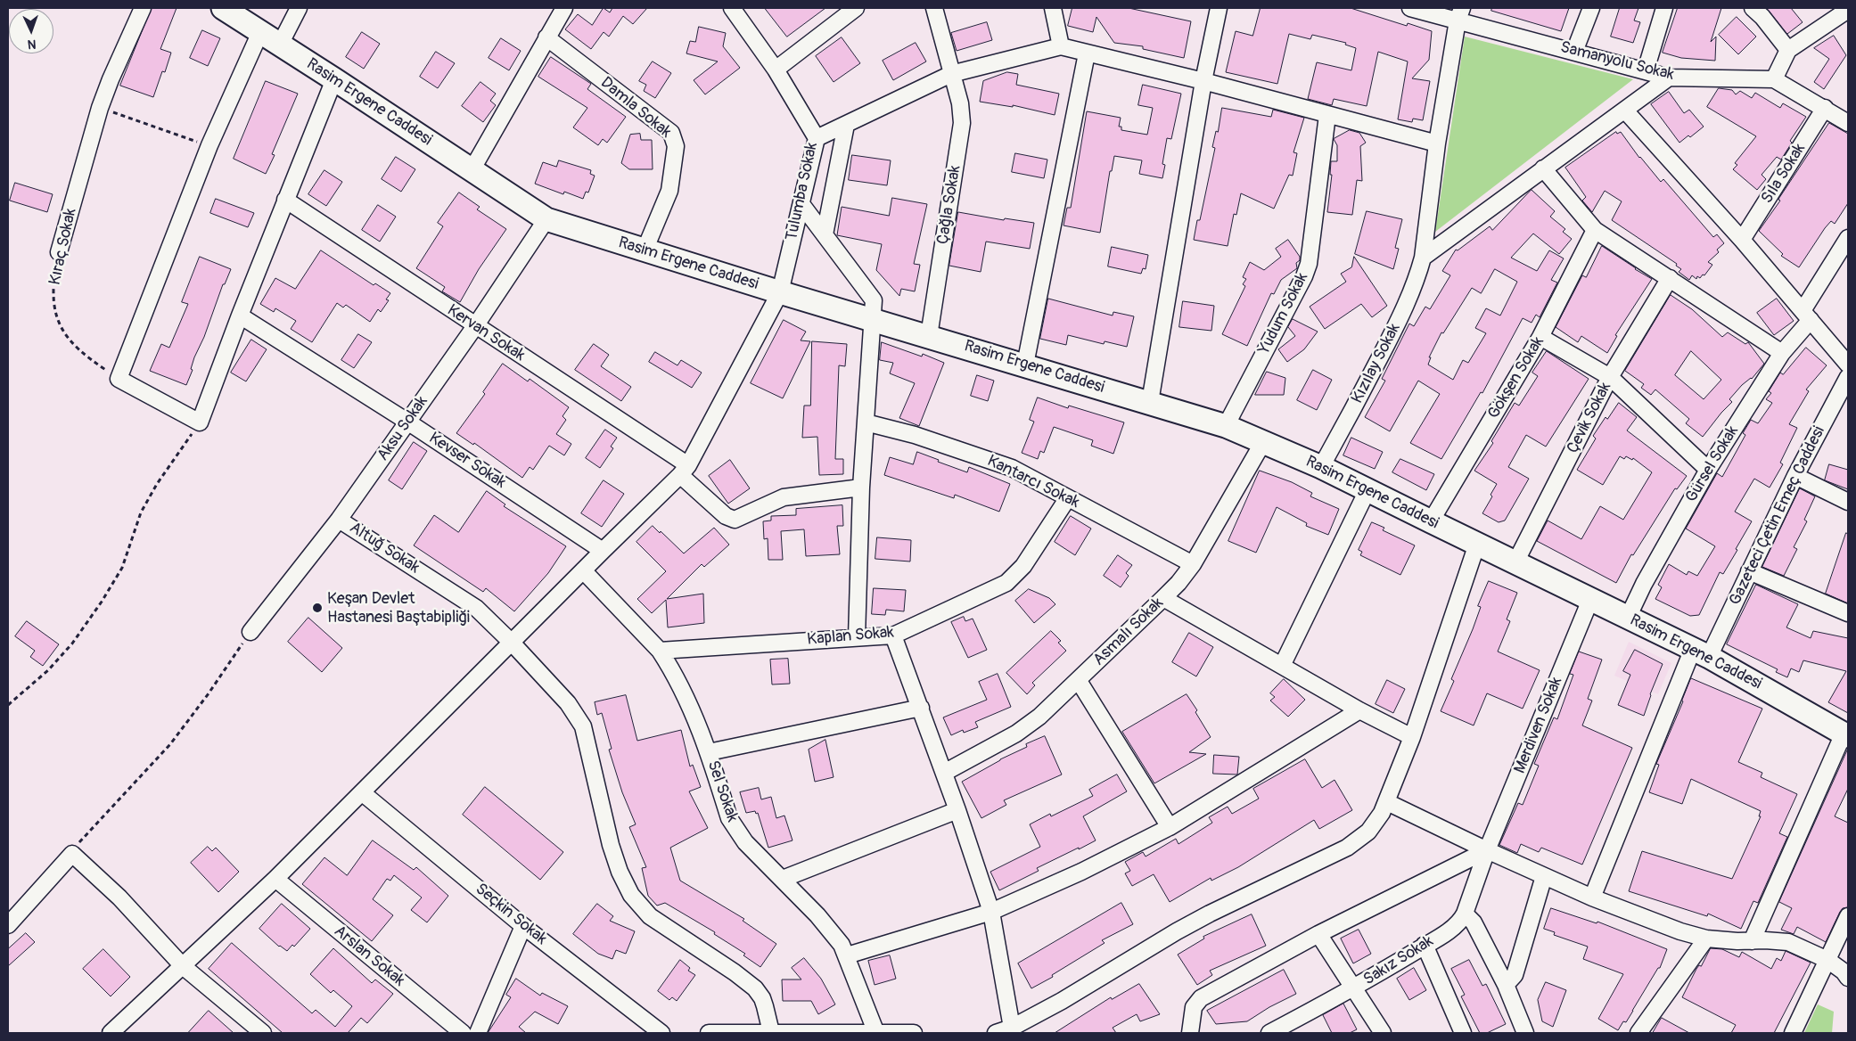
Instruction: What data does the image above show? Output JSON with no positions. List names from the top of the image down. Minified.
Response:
{"streets":{"main road":["Rasim Ergene Caddesi"],"street":["Samanyolu Sokak","Damla Sokak","Sıla Sokak","Tulumba Sokak","Çağla Sokak","Kıraç Sokak","Yudum Sokak","Kervan Sokak","Kızılay Sokak","Gökşen Sokak","Çevik Sokak","Aksu Sokak","Kevser Sokak","Gürsel Sokak","Kantarcı Sokak","Gazeteci Çetin Emeç Caddesi","Altuğ Sokak","Asmalı Sokak","Kaplan Sokak","Merdiven Sokak","Sel Sokak","Seçkin Sokak","Arslan Sokak","Sakız Sokak"]},"crossings":[["Samanyolu Sokak","Sıla Sokak"],["Samanyolu Sokak","Kızılay Sokak"],["Rasim Ergene Caddesi","Damla Sokak"],["Rasim Ergene Caddesi","Tulumba Sokak"],["Rasim Ergene Caddesi","Çağla Sokak"],["Rasim Ergene Caddesi","Yudum Sokak"],["Rasim Ergene Caddesi","Kızılay Sokak"],["Rasim Ergene Caddesi","Gökşen Sokak"],["Rasim Ergene Caddesi","Çevik Sokak"],["Rasim Ergene Caddesi","Aksu Sokak"],["Rasim Ergene Caddesi","Gürsel Sokak"],["Rasim Ergene Caddesi","Gazeteci Çetin Emeç Caddesi"],["Rasim Ergene Caddesi","Asmalı Sokak"],["Rasim Ergene Caddesi","Merdiven Sokak"],["Tulumba Sokak","Kervan Sokak"],["Tulumba Sokak","Kevser Sokak"],["Tulumba Sokak","Altuğ Sokak"],["Tulumba Sokak","Sel Sokak"],["Tulumba Sokak","Seçkin Sokak"],["Tulumba Sokak","Arslan Sokak"],["Kervan Sokak","Aksu Sokak"],["Aksu Sokak","Kevser Sokak"],["Aksu Sokak","Altuğ Sokak"],["Kantarcı Sokak","Asmalı Sokak"],["Kantarcı Sokak","Kaplan Sokak"],["Kaplan Sokak","Sel Sokak"],["Merdiven Sokak","Sakız Sokak"]],"places":["Keşan Devlet Hastanesi Baştabipliği"],"north":"bottom"}
